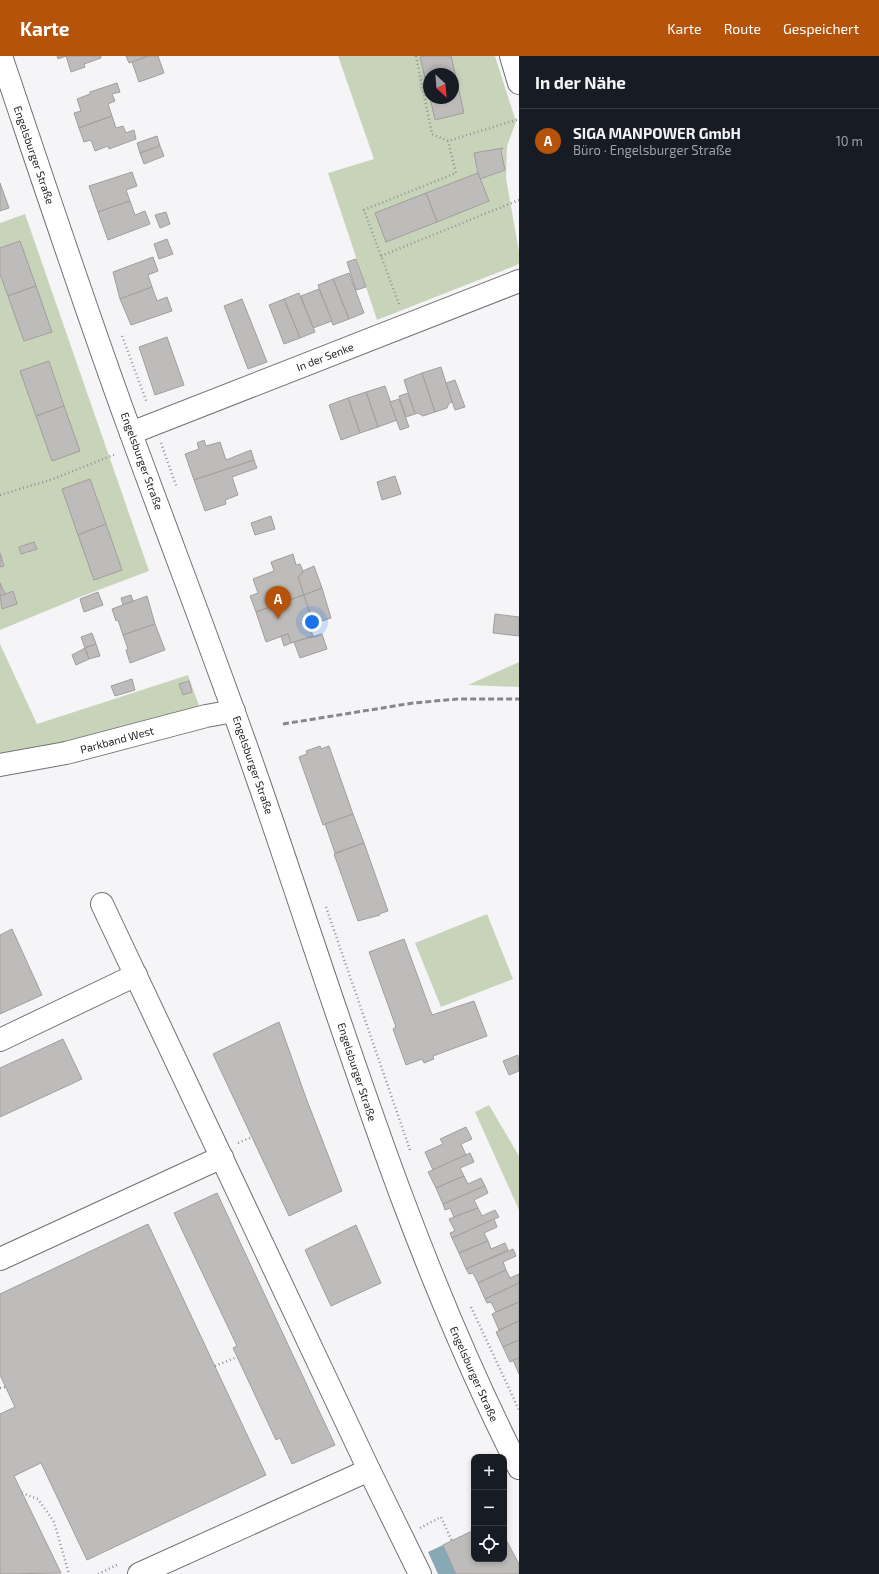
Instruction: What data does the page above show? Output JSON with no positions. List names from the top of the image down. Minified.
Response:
{"streets":{"street":["Engelsburger Straße","In der Senke","Parkband West"]},"crossings":[["Engelsburger Straße","In der Senke"],["Engelsburger Straße","Parkband West"]],"north":"bottom right","page":{"header":"Karte","nav":["Karte","Route","Gespeichert"],"heading":"In der Nähe","list":[{"mark":"A","name":"SIGA MANPOWER GmbH","note":"Büro · Engelsburger Straße","value":"10 m"}],"pins":"A","map_buttons":["+","−"]}}
